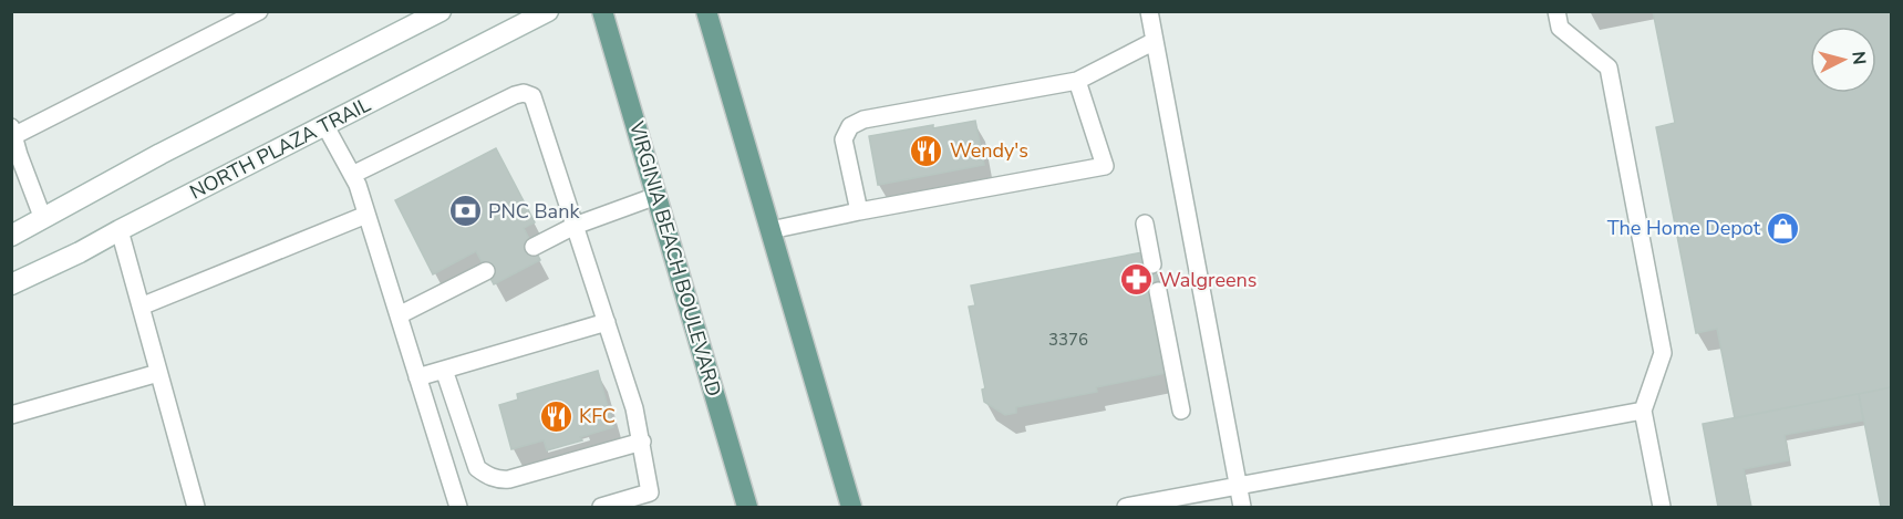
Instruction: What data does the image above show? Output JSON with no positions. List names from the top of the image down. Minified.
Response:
{"streets":{"main road":["NORTH PLAZA TRAIL","VIRGINIA BEACH BOULEVARD"]},"places":{"restaurant":["Wendy's","KFC"],"bank":["PNC Bank"],"shop":["The Home Depot"],"pharmacy":["Walgreens"]},"house_numbers":["3376"],"north":"right"}
